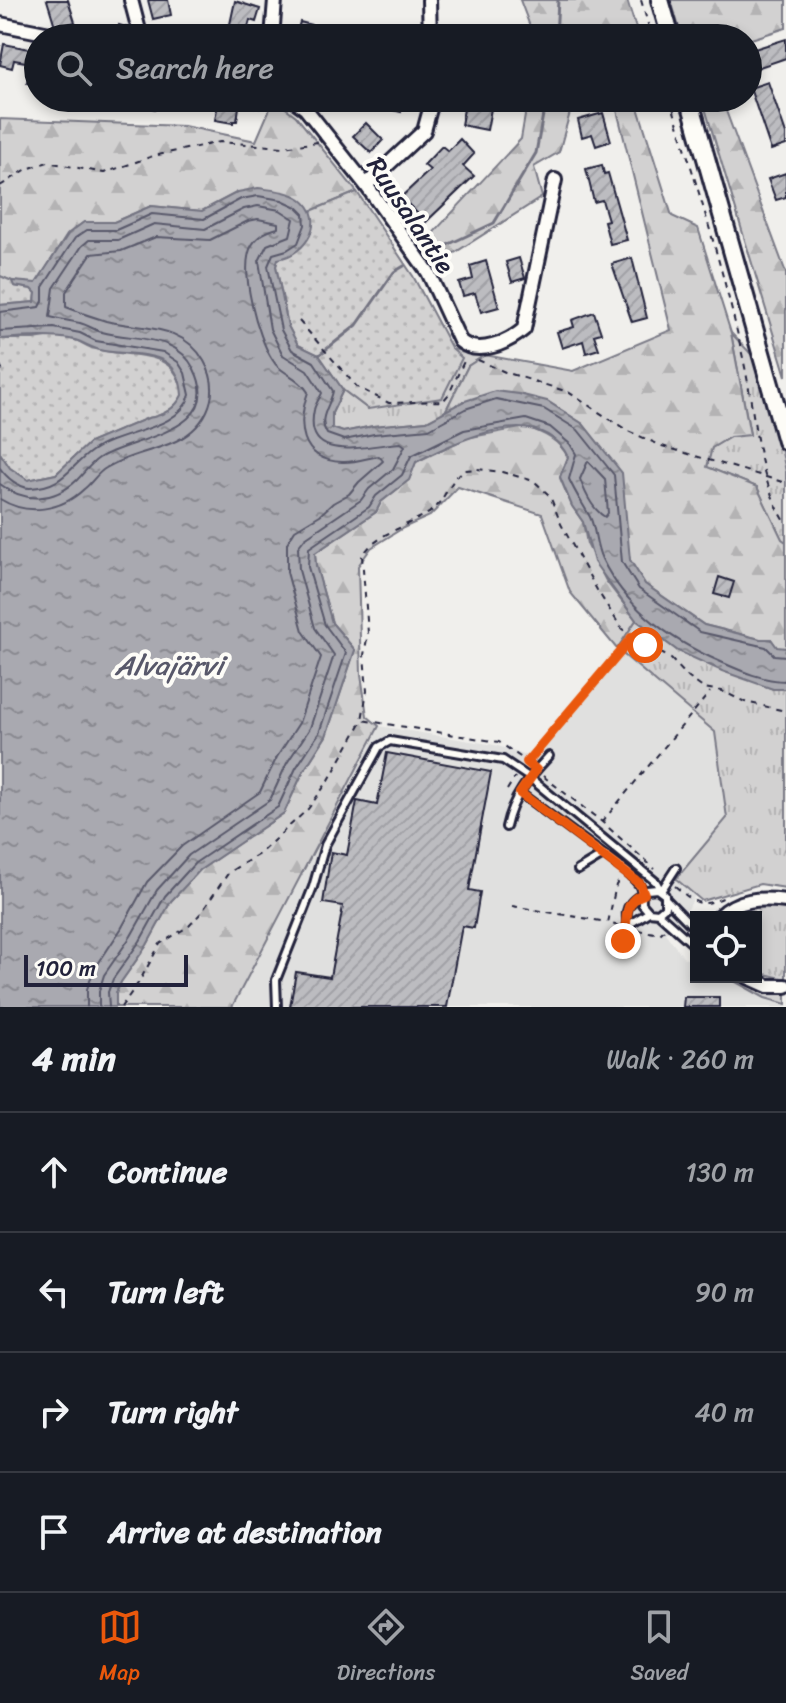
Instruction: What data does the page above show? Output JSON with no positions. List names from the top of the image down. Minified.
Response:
{"streets":{"street":["Ruusalantie"]},"water":["Alvajärvi"],"scale_bar":"100 m","page":{"search":"Search here","scale":"100 m","heading":["4 min","Walk · 260 m"],"list":[["Continue","130 m"],["Turn left","90 m"],["Turn right","40 m"],"Arrive at destination"],"nav":["Map","Directions","Saved"]}}
